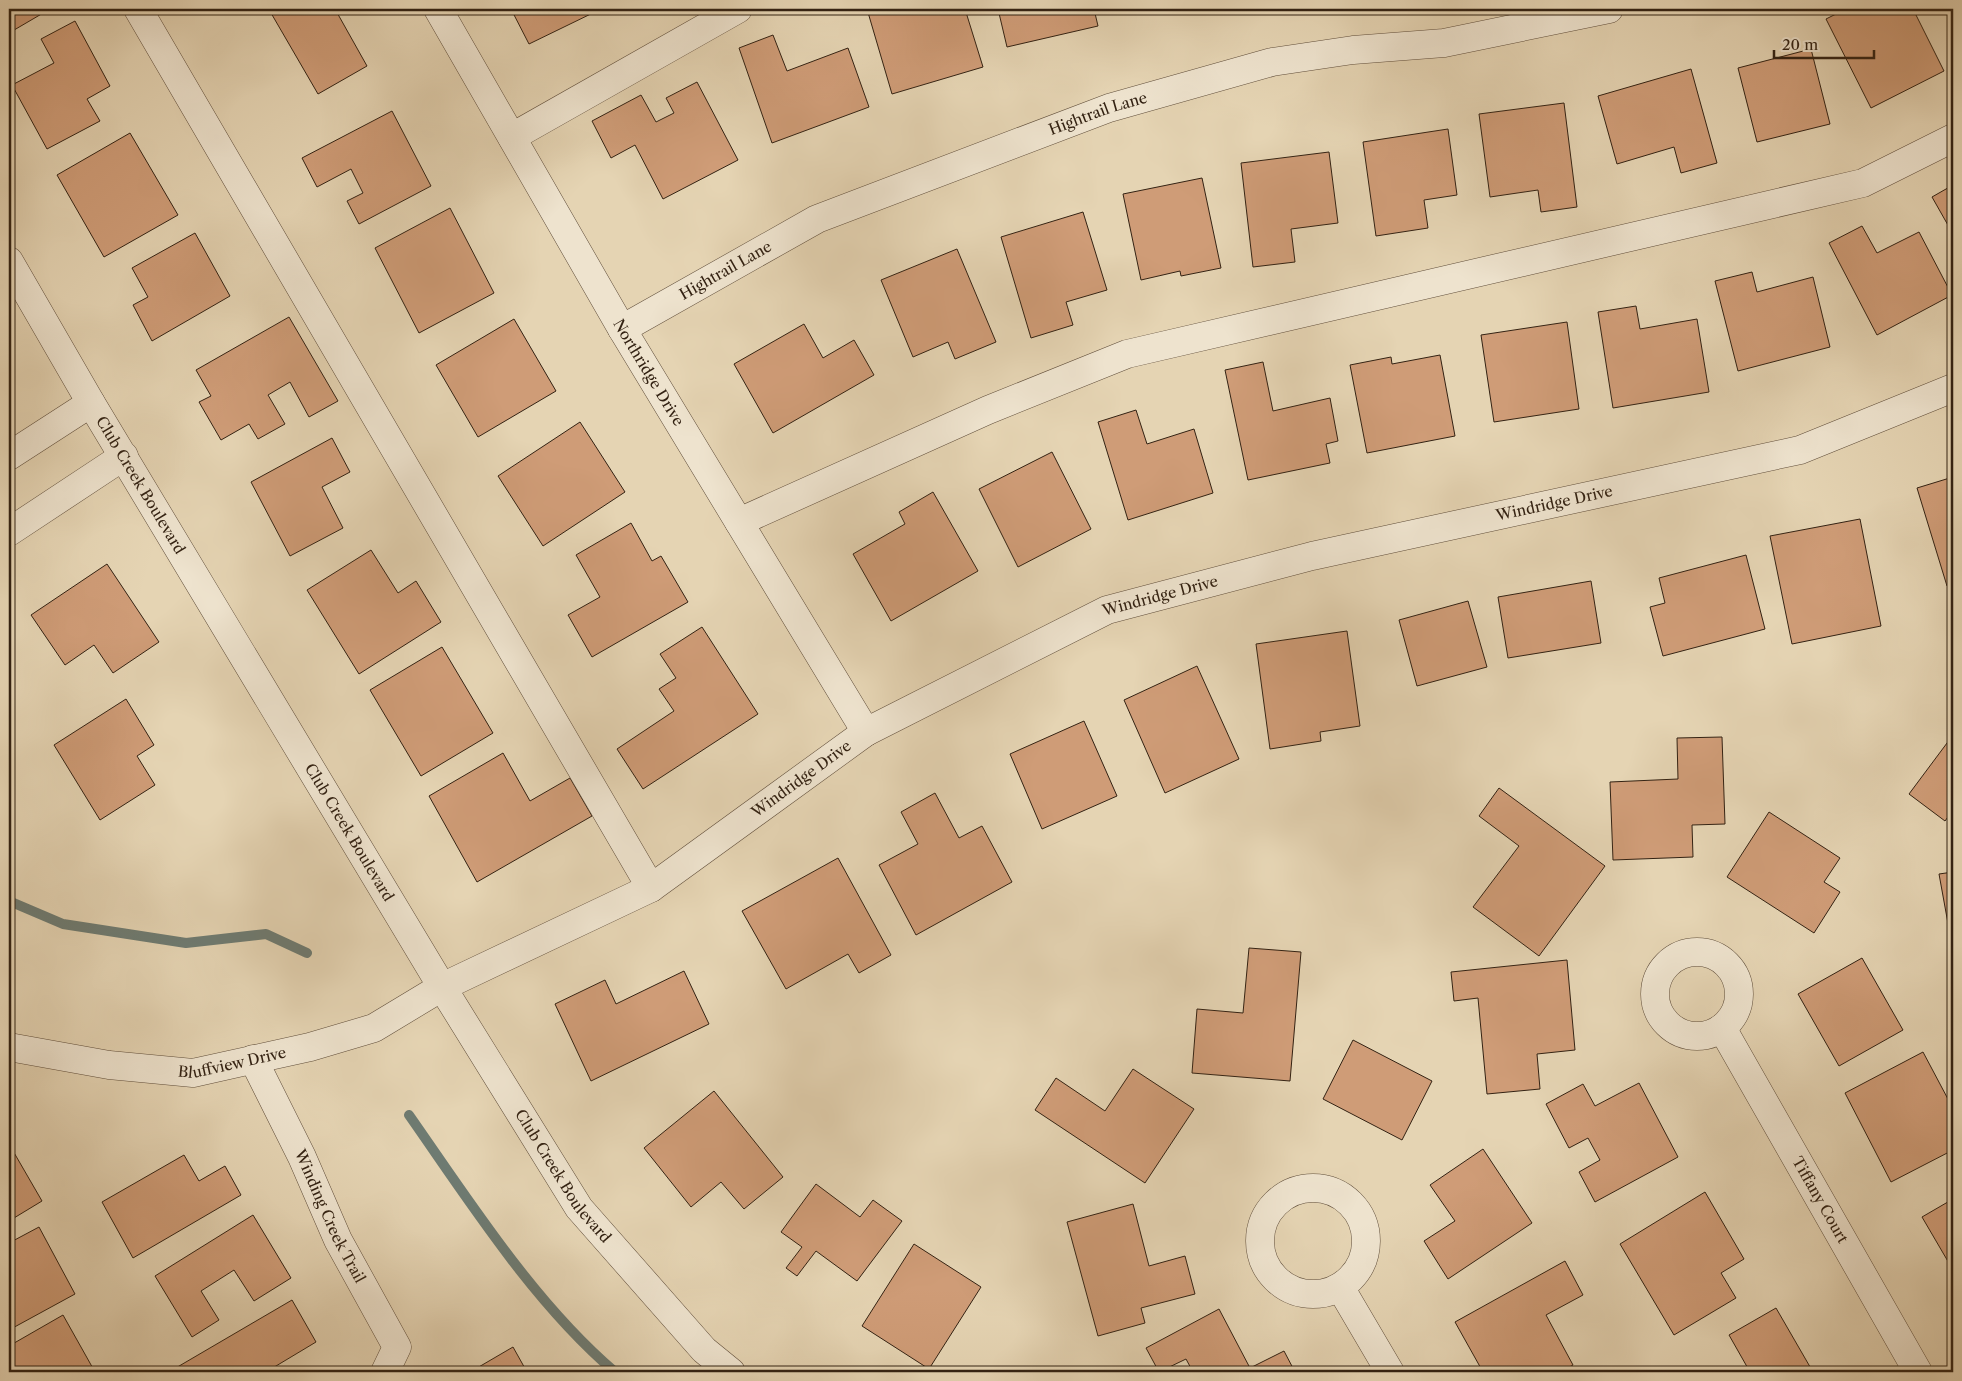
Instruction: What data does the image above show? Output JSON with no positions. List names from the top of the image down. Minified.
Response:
{"streets":{"street":["Hightrail Lane","Northridge Drive","Club Creek Boulevard","Windridge Drive","Bluffview Drive","Tiffany Court","Winding Creek Trail"]},"crossings":[["Hightrail Lane","Northridge Drive"],["Northridge Drive","Windridge Drive"],["Club Creek Boulevard","Windridge Drive"],["Club Creek Boulevard","Bluffview Drive"],["Windridge Drive","Bluffview Drive"],["Bluffview Drive","Winding Creek Trail"]],"scale_bar":"20 m"}
